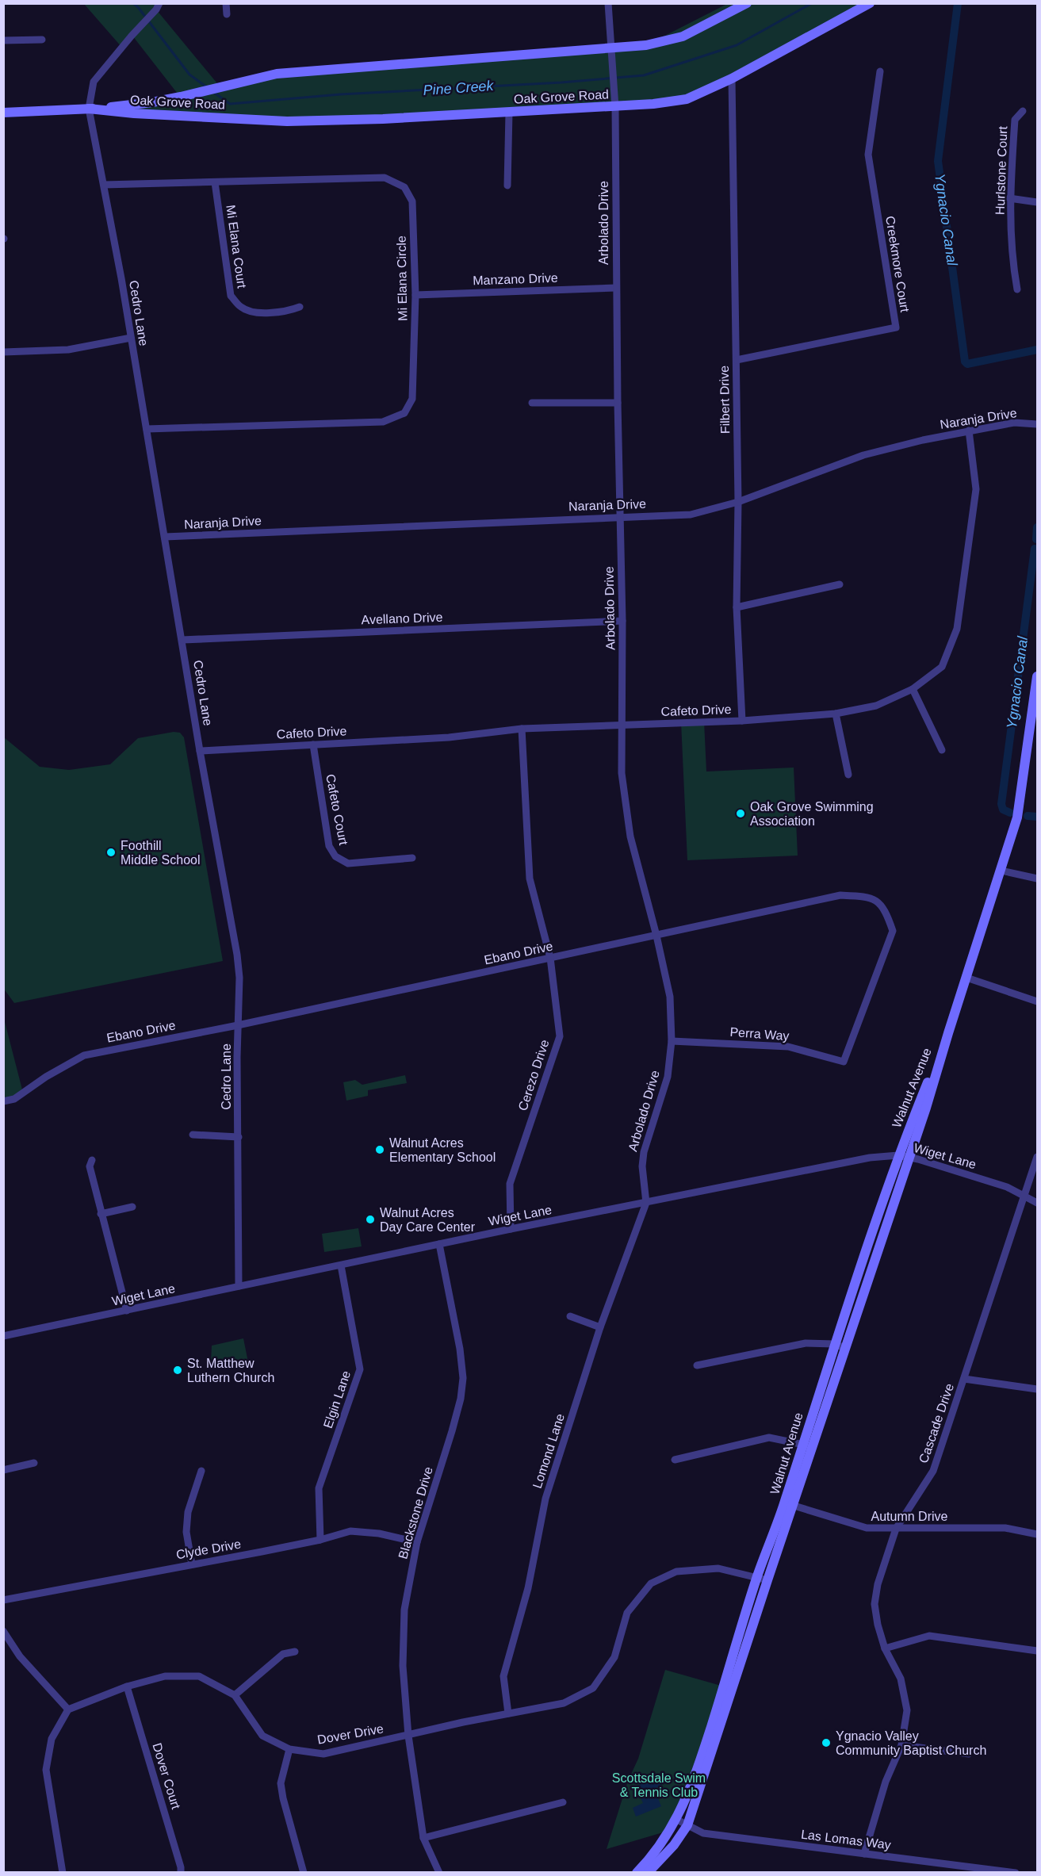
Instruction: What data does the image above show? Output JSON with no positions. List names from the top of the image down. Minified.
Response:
{"streets":{"street":["Oak Grove Road","Hurlstone Court","Arbolado Drive","Mi Elana Court","Creekmore Court","Mi Elana Circle","Manzano Drive","Cedro Lane","Filbert Drive","Naranja Drive","Avellano Drive","Cafeto Drive","Cafeto Court","Ebano Drive","Perra Way","Cerezo Drive","Walnut Avenue","Wiget Lane","Elgin Lane","Cascade Drive","Lomond Lane","Blackstone Drive","Autumn Drive","Clyde Drive","Dover Drive","Dover Court","Las Lomas Way"]},"crossings":[["Oak Grove Road","Arbolado Drive"],["Oak Grove Road","Cedro Lane"],["Oak Grove Road","Filbert Drive"],["Arbolado Drive","Manzano Drive"],["Arbolado Drive","Naranja Drive"],["Arbolado Drive","Avellano Drive"],["Arbolado Drive","Cafeto Drive"],["Arbolado Drive","Ebano Drive"],["Arbolado Drive","Perra Way"],["Arbolado Drive","Wiget Lane"],["Arbolado Drive","Lomond Lane"],["Mi Elana Court","Mi Elana Circle"],["Creekmore Court","Filbert Drive"],["Mi Elana Circle","Manzano Drive"],["Mi Elana Circle","Cedro Lane"],["Cedro Lane","Naranja Drive"],["Cedro Lane","Avellano Drive"],["Cedro Lane","Cafeto Drive"],["Cedro Lane","Ebano Drive"],["Cedro Lane","Wiget Lane"],["Filbert Drive","Naranja Drive"],["Filbert Drive","Cafeto Drive"],["Naranja Drive","Cafeto Drive"],["Cafeto Drive","Cafeto Court"],["Cafeto Drive","Cerezo Drive"],["Ebano Drive","Perra Way"],["Ebano Drive","Cerezo Drive"],["Cerezo Drive","Wiget Lane"],["Walnut Avenue","Wiget Lane"],["Walnut Avenue","Autumn Drive"],["Walnut Avenue","Dover Drive"],["Walnut Avenue","Las Lomas Way"],["Wiget Lane","Elgin Lane"],["Wiget Lane","Cascade Drive"],["Wiget Lane","Lomond Lane"],["Wiget Lane","Blackstone Drive"],["Elgin Lane","Clyde Drive"],["Cascade Drive","Autumn Drive"],["Cascade Drive","Las Lomas Way"],["Lomond Lane","Dover Drive"],["Blackstone Drive","Clyde Drive"],["Blackstone Drive","Dover Drive"],["Dover Drive","Dover Court"]],"water":["Pine Creek","Ygnacio Canal"],"parks":["Scottsdale Swim & Tennis Club"],"places":["Oak Grove Swimming Association","Foothill Middle School","Walnut Acres Elementary School","Walnut Acres Day Care Center","St. Matthew Luthern Church","Ygnacio Valley Community Baptist Church"]}
